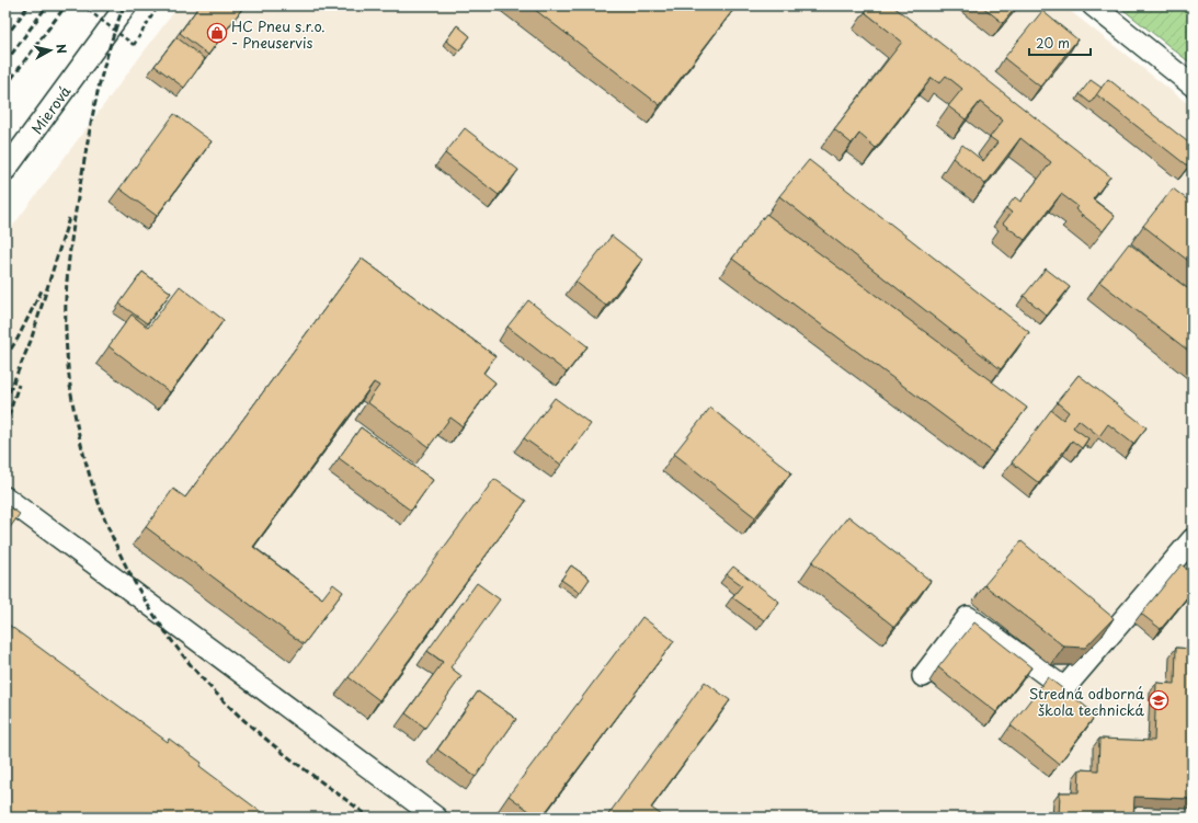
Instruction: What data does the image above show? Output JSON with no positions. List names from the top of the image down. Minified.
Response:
{"streets":{"street":["Mierová"]},"places":{"shop":["HC Pneu s.r.o. - Pneuservis"],"school or university":["Stredná odborná škola technická"]},"scale_bar":"20 m","north":"right"}
